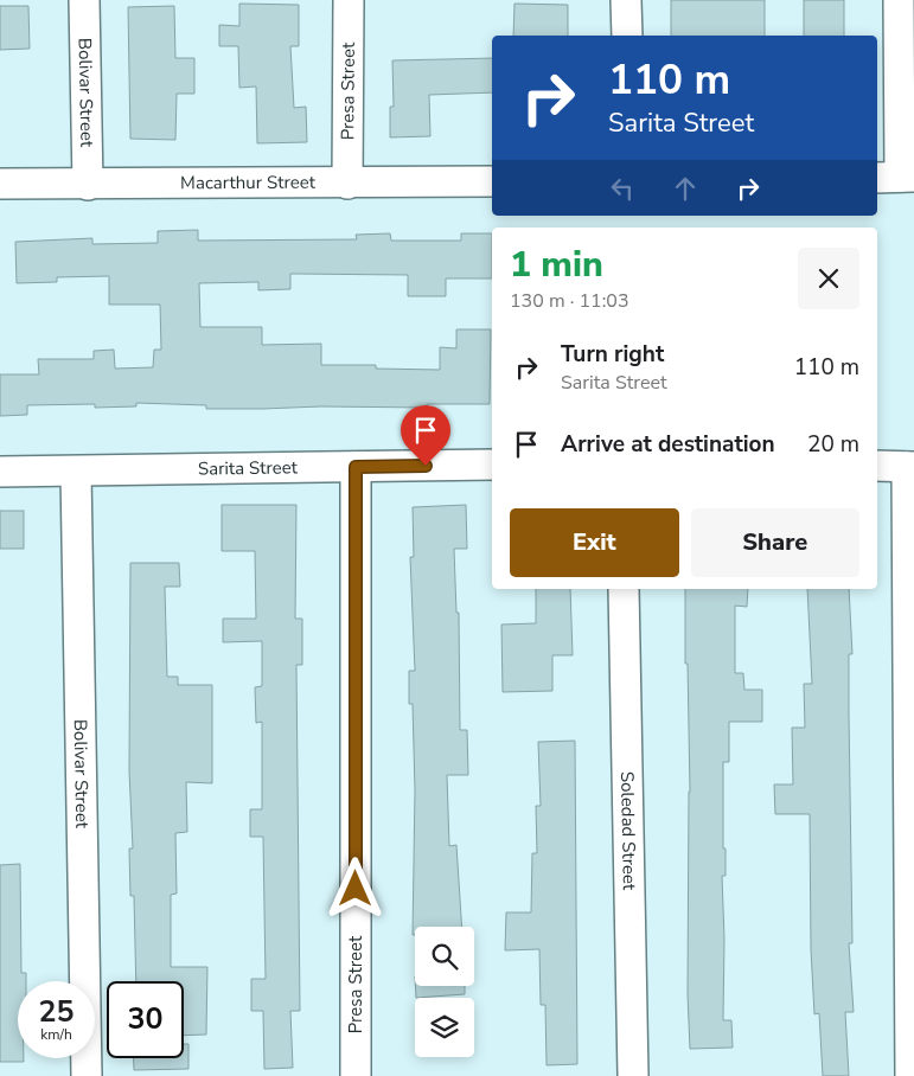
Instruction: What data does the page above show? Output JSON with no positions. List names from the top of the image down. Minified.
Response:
{"streets":{"street":["Bolivar Street","Presa Street","Macarthur Street","Sarita Street","Soledad Street"]},"crossings":[["Bolivar Street","Macarthur Street"],["Bolivar Street","Sarita Street"],["Presa Street","Macarthur Street"],["Presa Street","Sarita Street"]],"page":{"turn":["110 m","Sarita Street"],"heading":["1 min","130 m · 11:03"],"list":[{"name":"Turn right","note":"Sarita Street","value":"110 m"},{"name":"Arrive at destination","value":"20 m"}],"buttons":["Exit","Share"],"speed":"25 km/h","limit":"30"}}
